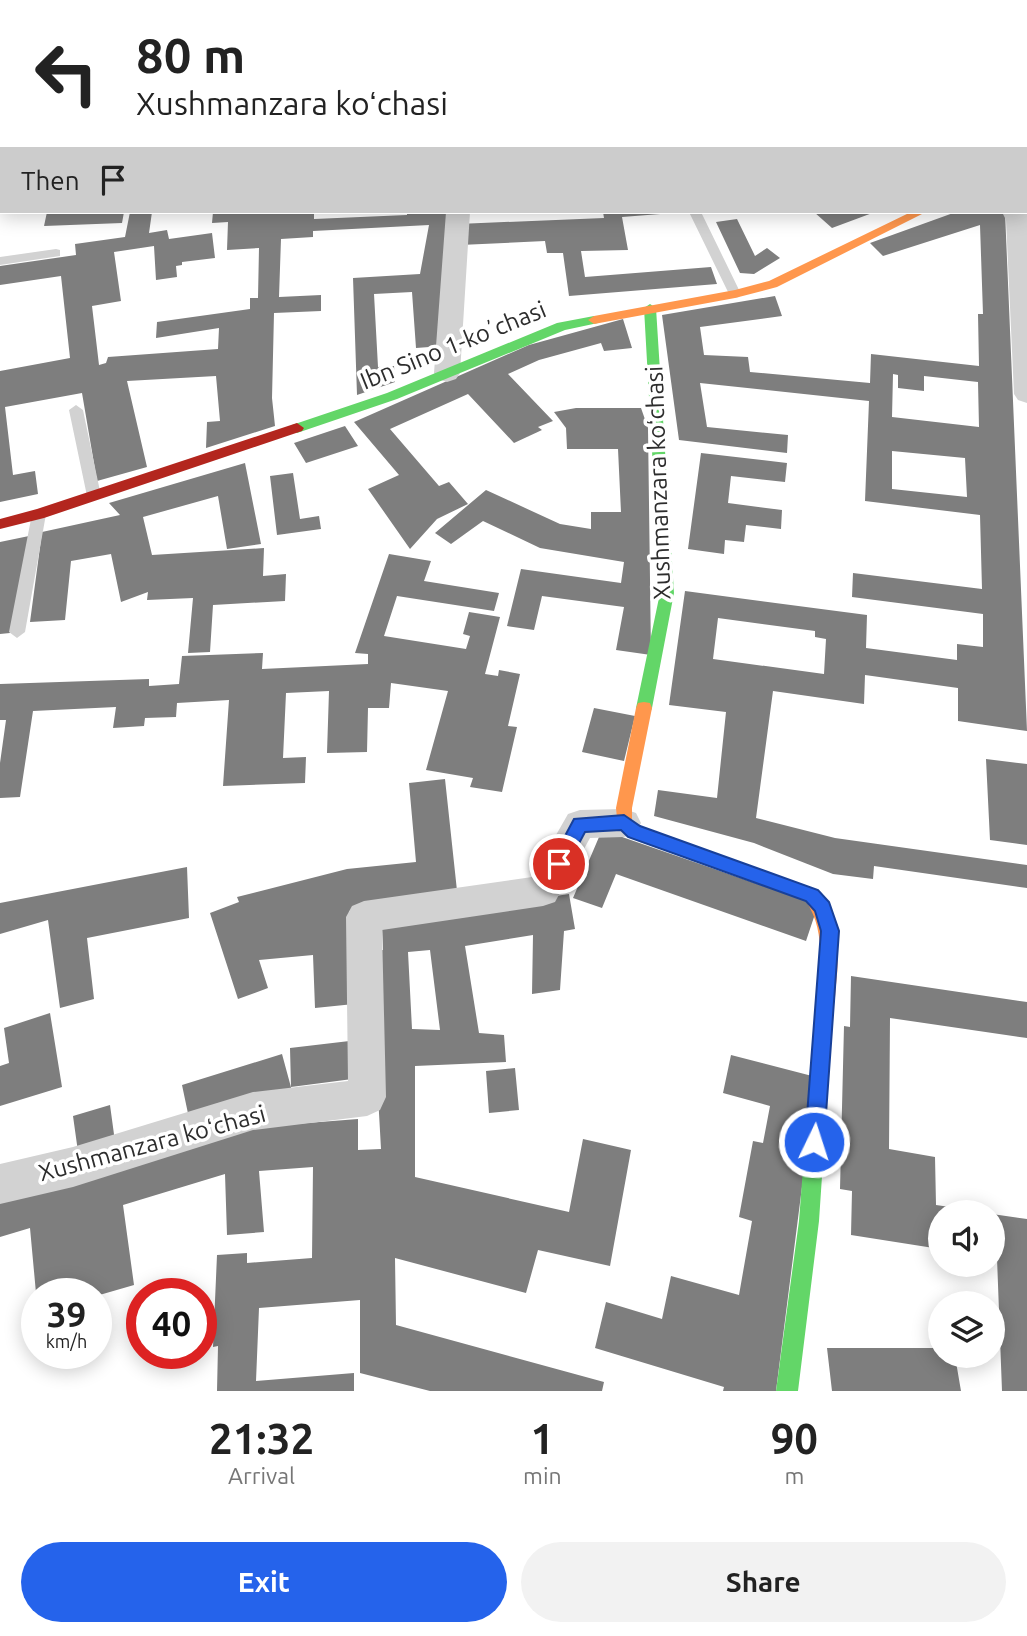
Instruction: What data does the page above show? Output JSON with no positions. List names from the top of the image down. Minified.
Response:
{"streets":{"street":["Ibn Sino 1-koʼchasi","Xushmanzara koʻchasi"]},"crossings":[["Ibn Sino 1-koʼchasi","Xushmanzara koʻchasi"]],"page":{"turn":["80 m","Xushmanzara koʻchasi"],"then":"Then","speed":"39 km/h","limit":"40","eta":["21:32","Arrival","1","min","90","m"],"buttons":["Exit","Share"]}}
